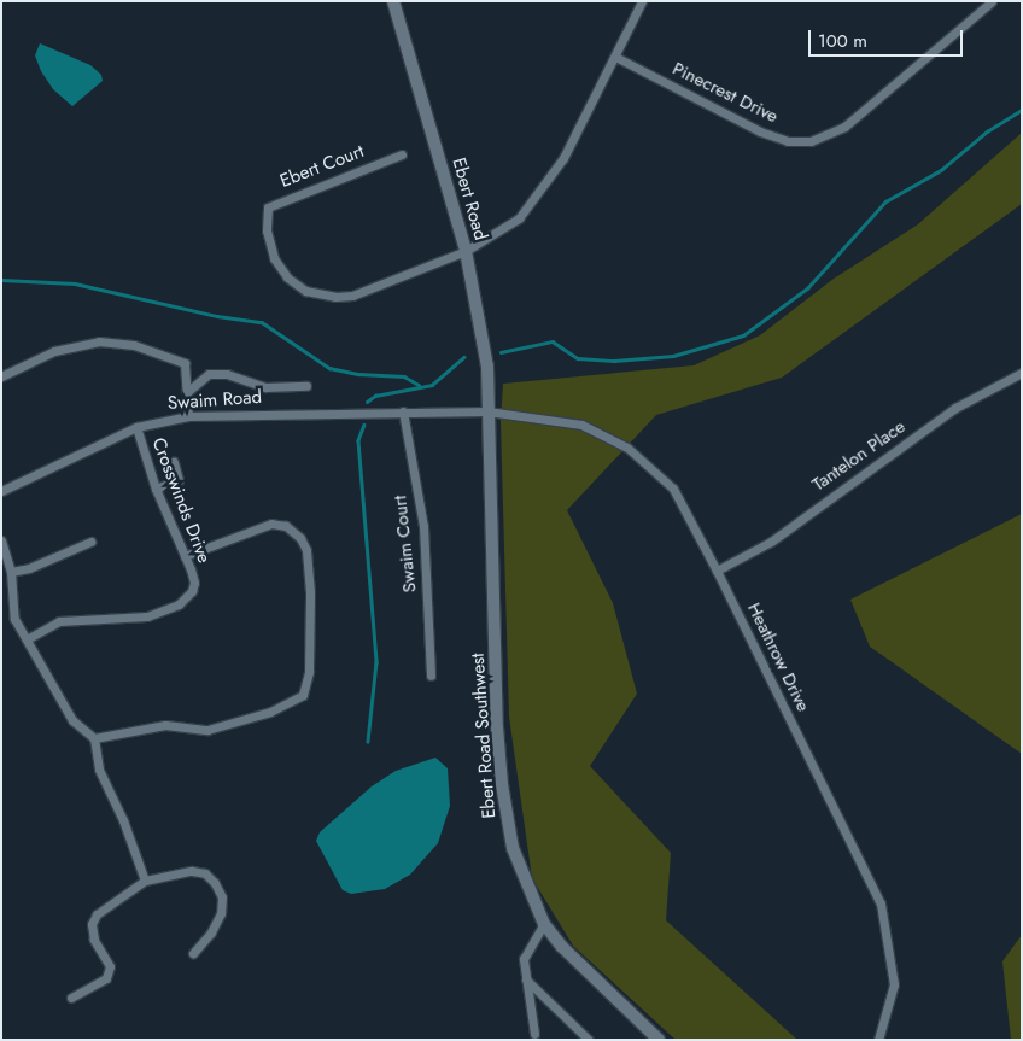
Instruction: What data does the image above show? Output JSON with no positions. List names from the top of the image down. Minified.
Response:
{"streets":{"main road":["Ebert Road","Ebert Road Southwest"],"street":["Pinecrest Drive","Ebert Court","Swaim Road","Tantelon Place","Crosswinds Drive","Swaim Court","Heathrow Drive"]},"crossings":[["Ebert Court","Ebert Road"],["Ebert Road","Swaim Road"],["Ebert Road","Heathrow Drive"],["Ebert Road","Ebert Road Southwest"],["Swaim Road","Crosswinds Drive"],["Swaim Road","Swaim Court"],["Swaim Road","Heathrow Drive"],["Swaim Road","Ebert Road Southwest"],["Tantelon Place","Heathrow Drive"],["Heathrow Drive","Ebert Road Southwest"]],"scale_bar":"100 m"}
